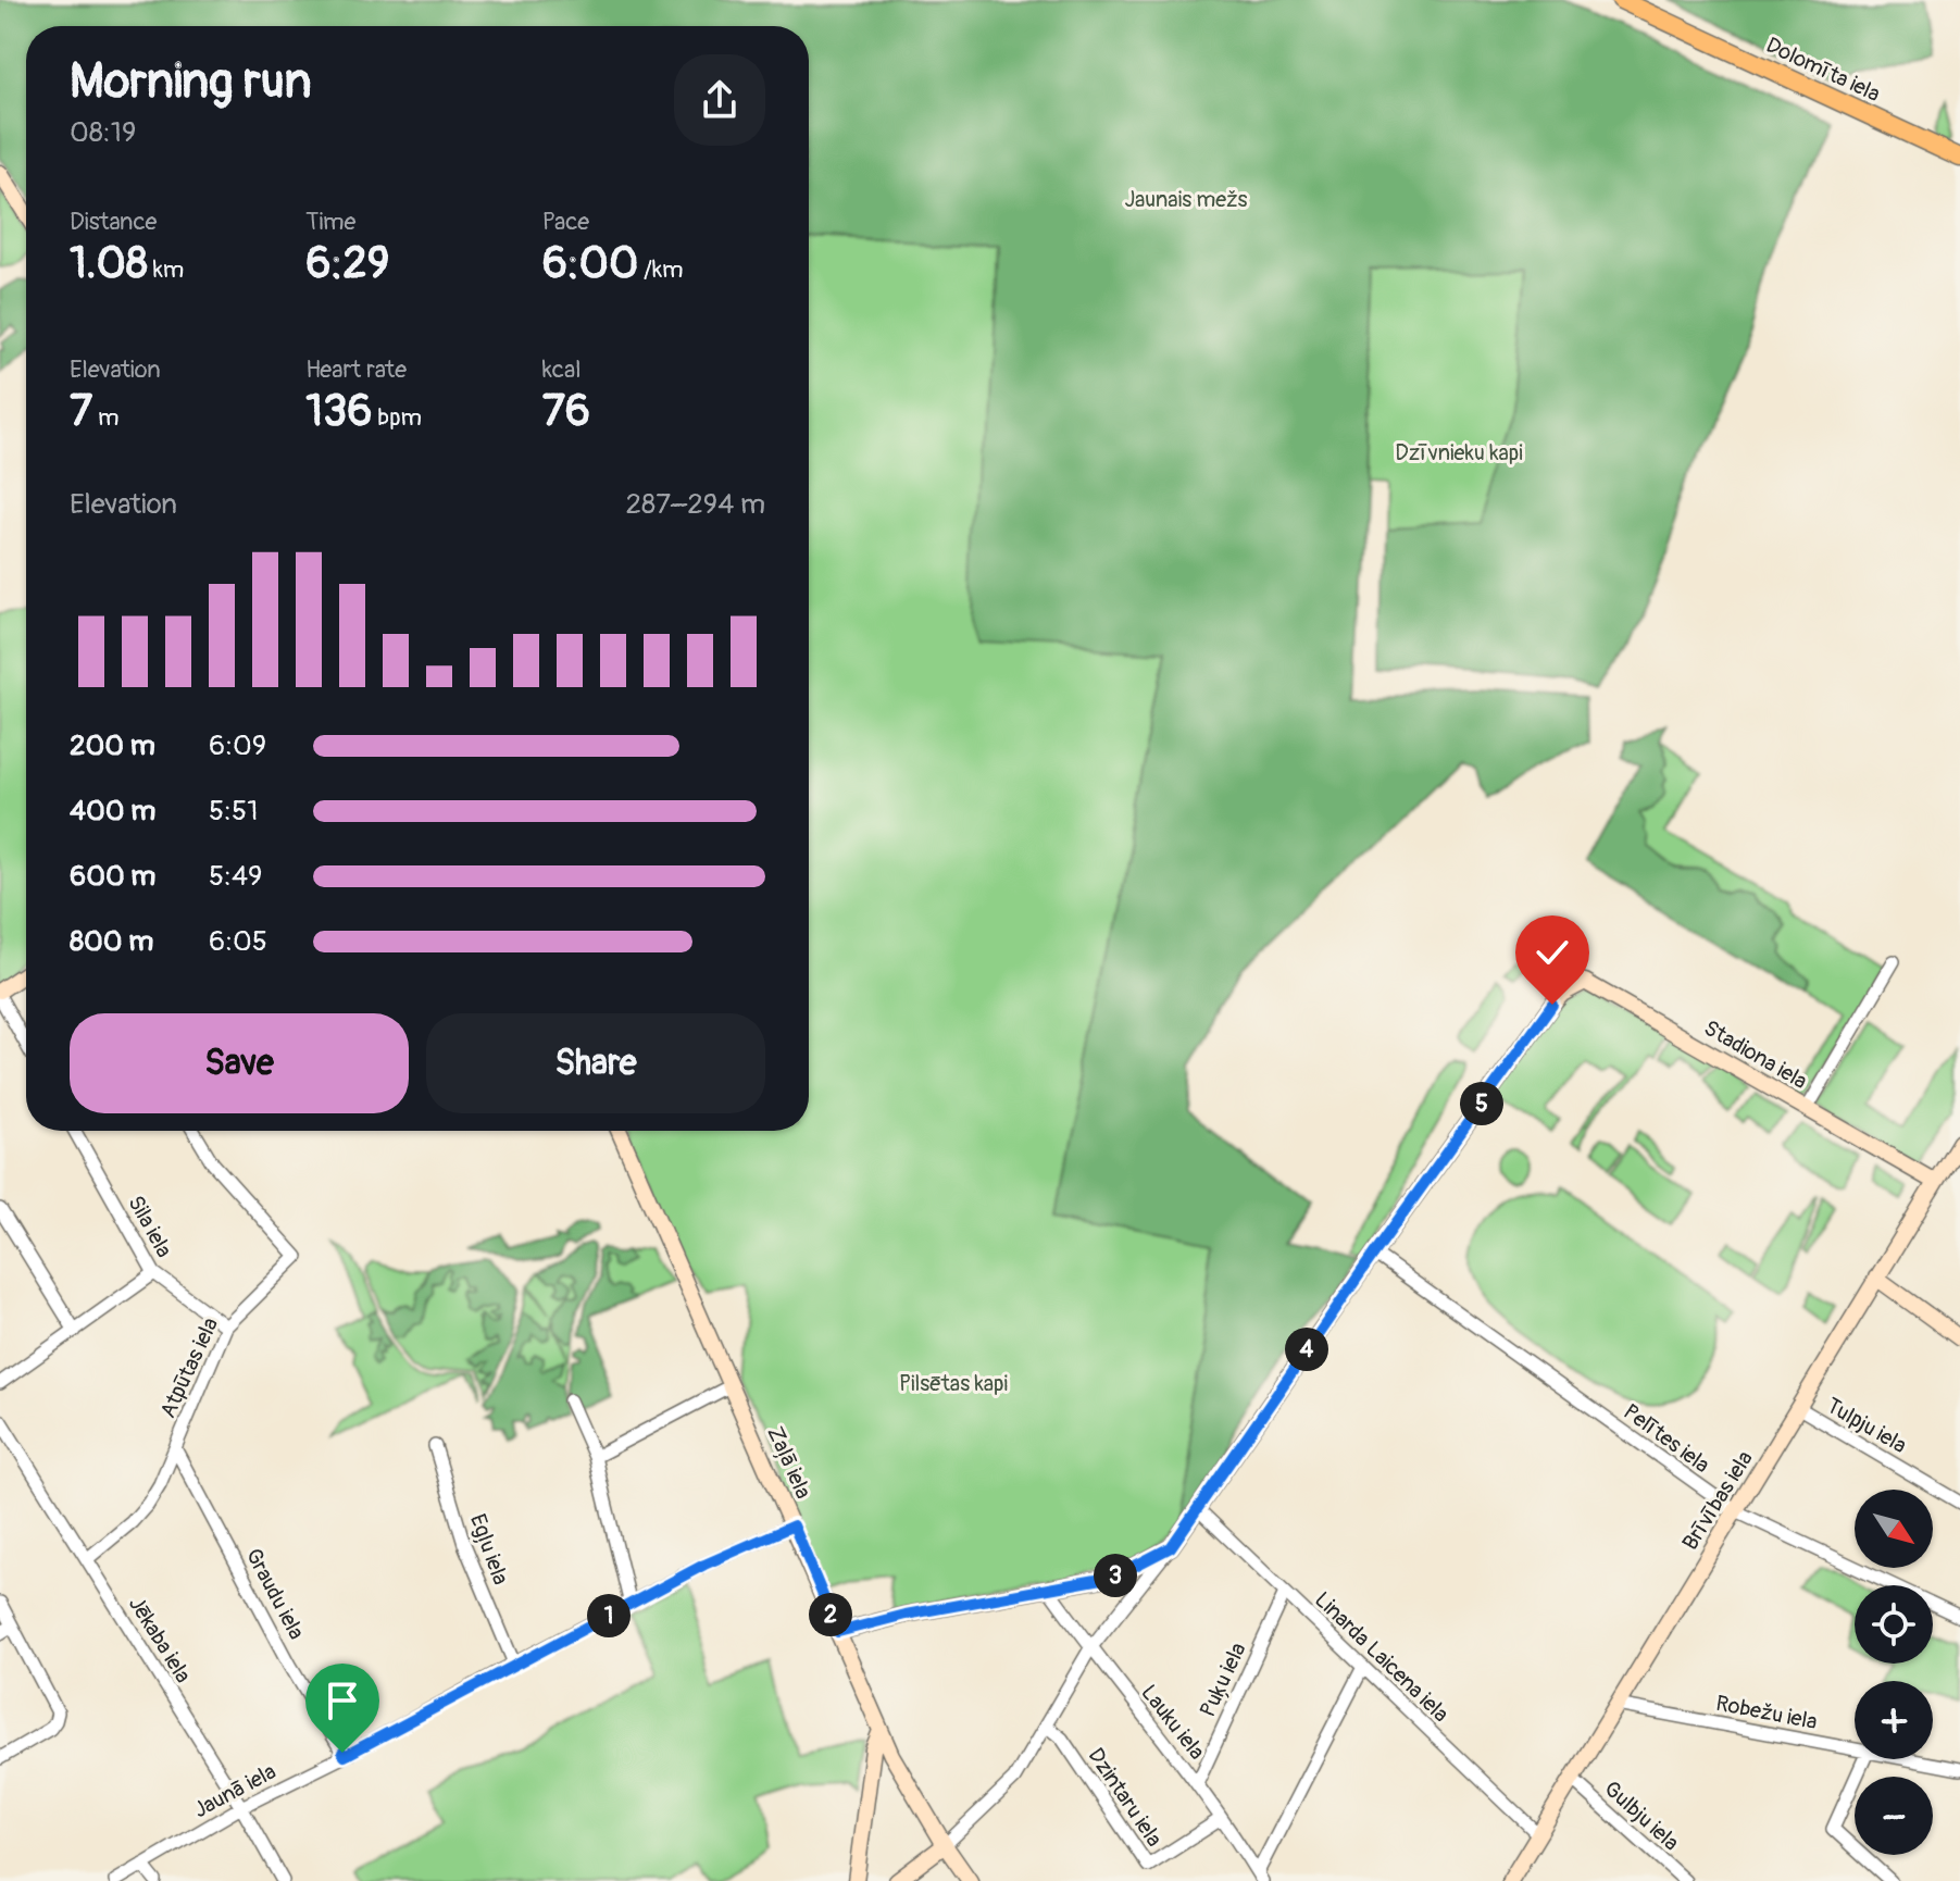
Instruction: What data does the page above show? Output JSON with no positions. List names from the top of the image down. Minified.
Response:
{"streets":{"main road":["Dolomīta iela"],"street":["Stadiona iela","Sila iela","Atpūtas iela","Tulpju iela","Pelītes iela","Zaļā iela","Brīvības iela","Egļu iela","Graudu iela","Jēkaba iela","Linarda Laicena iela","Puķu iela","Robežu iela","Lauku iela","Jaunā iela","Dzintaru iela","Gulbju iela"]},"crossings":[["Stadiona iela","Brīvības iela"],["Sila iela","Atpūtas iela"],["Atpūtas iela","Graudu iela"],["Atpūtas iela","Jēkaba iela"],["Tulpju iela","Brīvības iela"],["Pelītes iela","Brīvības iela"],["Zaļā iela","Jaunā iela"],["Brīvības iela","Linarda Laicena iela"],["Brīvības iela","Robežu iela"],["Brīvības iela","Gulbju iela"],["Egļu iela","Jaunā iela"],["Graudu iela","Jaunā iela"],["Jēkaba iela","Jaunā iela"],["Linarda Laicena iela","Puķu iela"],["Puķu iela","Lauku iela"],["Lauku iela","Dzintaru iela"]],"parks":["Jaunais mežs","Dzīvnieku kapi","Pilsētas kapi"],"north":"bottom right","page":{"heading":["Morning run","08:19"],"stats":[["Distance","1.08 km"],["Time","6:29"],["Pace","6:00 /km"],["Elevation","7 m"],["Heart rate","136 bpm"],["kcal","76"]],"chart":["Elevation","287–294 m"],"list":[{"name":"200 m","note":"6:09"},{"name":"400 m","note":"5:51"},{"name":"600 m","note":"5:49"},{"name":"800 m","note":"6:05"}],"buttons":["Save","Share"],"pins":["5","4","3","2","1"],"map_buttons":["+","−"]}}
